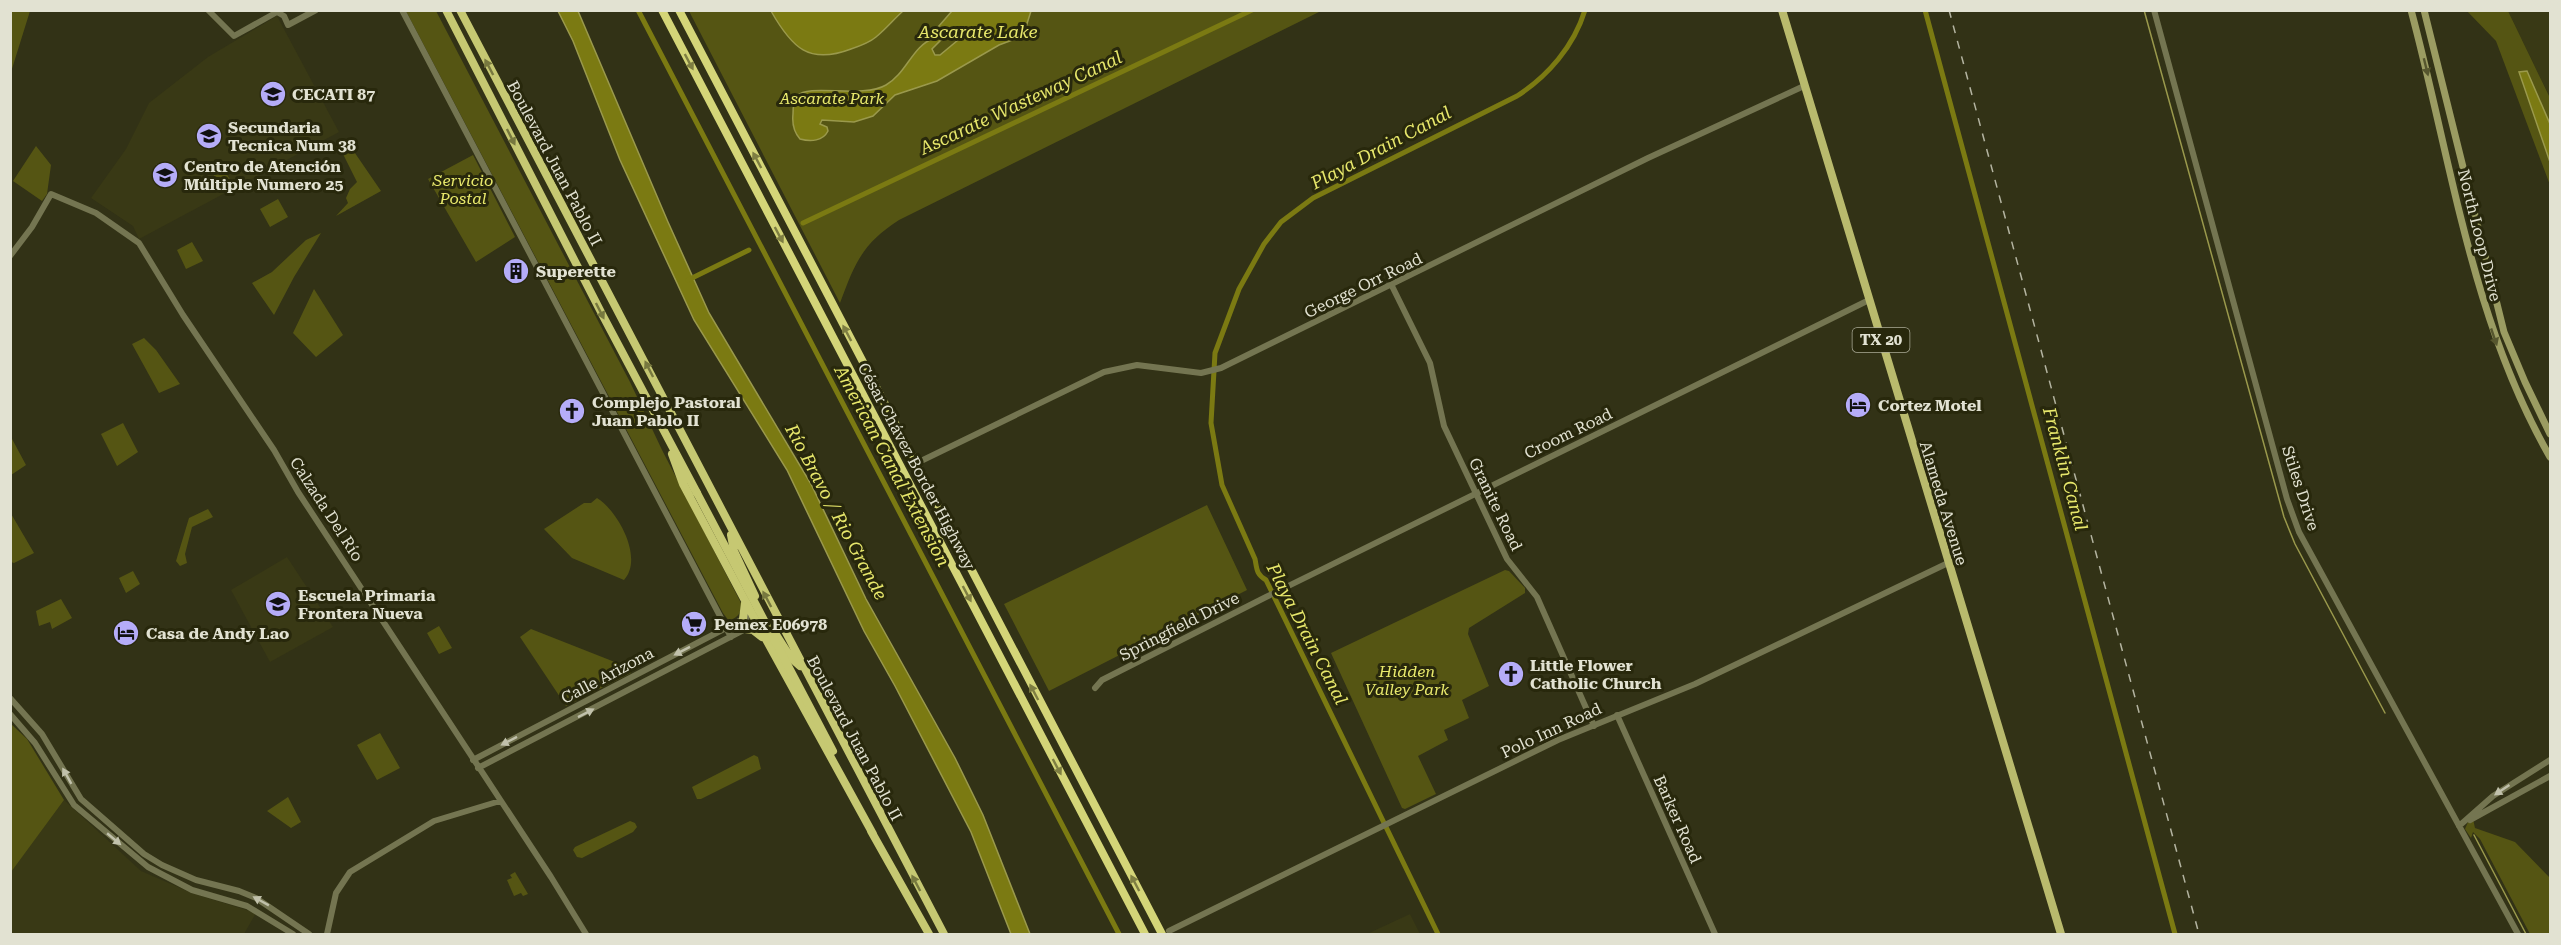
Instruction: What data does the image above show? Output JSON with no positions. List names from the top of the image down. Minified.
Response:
{"streets":{"highway":["Boulevard Juan Pablo II","César Chávez Border Highway"],"main road":["North Loop Drive","TX 20","Alameda Avenue"],"street":["George Orr Road","Croom Road","Stiles Drive","Granite Road","Calzada Del Río","Springfield Drive","Calle Arizona","Polo Inn Road","Barker Road"]},"crossings":[["George Orr Road","Alameda Avenue"],["George Orr Road","Granite Road"],["Croom Road","Alameda Avenue"],["Croom Road","Granite Road"],["Croom Road","Springfield Drive"],["César Chávez Border Highway","Polo Inn Road"],["Alameda Avenue","Polo Inn Road"],["Granite Road","Polo Inn Road"],["Calzada Del Río","Calle Arizona"],["Polo Inn Road","Barker Road"]],"water":["Ascarate Lake","Ascarate Wasteway Canal","Playa Drain Canal","American Canal Extension","Franklin Canal","Río Bravo / Rio Grande"],"parks":["Ascarate Park","Servicio Postal","Hidden Valley Park"],"places":{"school or university":["CECATI 87","Secundaria Tecnica Num 38","Centro de Atención Múltiple Numero 25","Escuela Primaria Frontera Nueva"],"building":["Superette"],"hotel":["Cortez Motel","Casa de Andy Lao"],"church":["Complejo Pastoral Juan Pablo II","Little Flower Catholic Church"],"supermarket":["Pemex E06978"]}}
